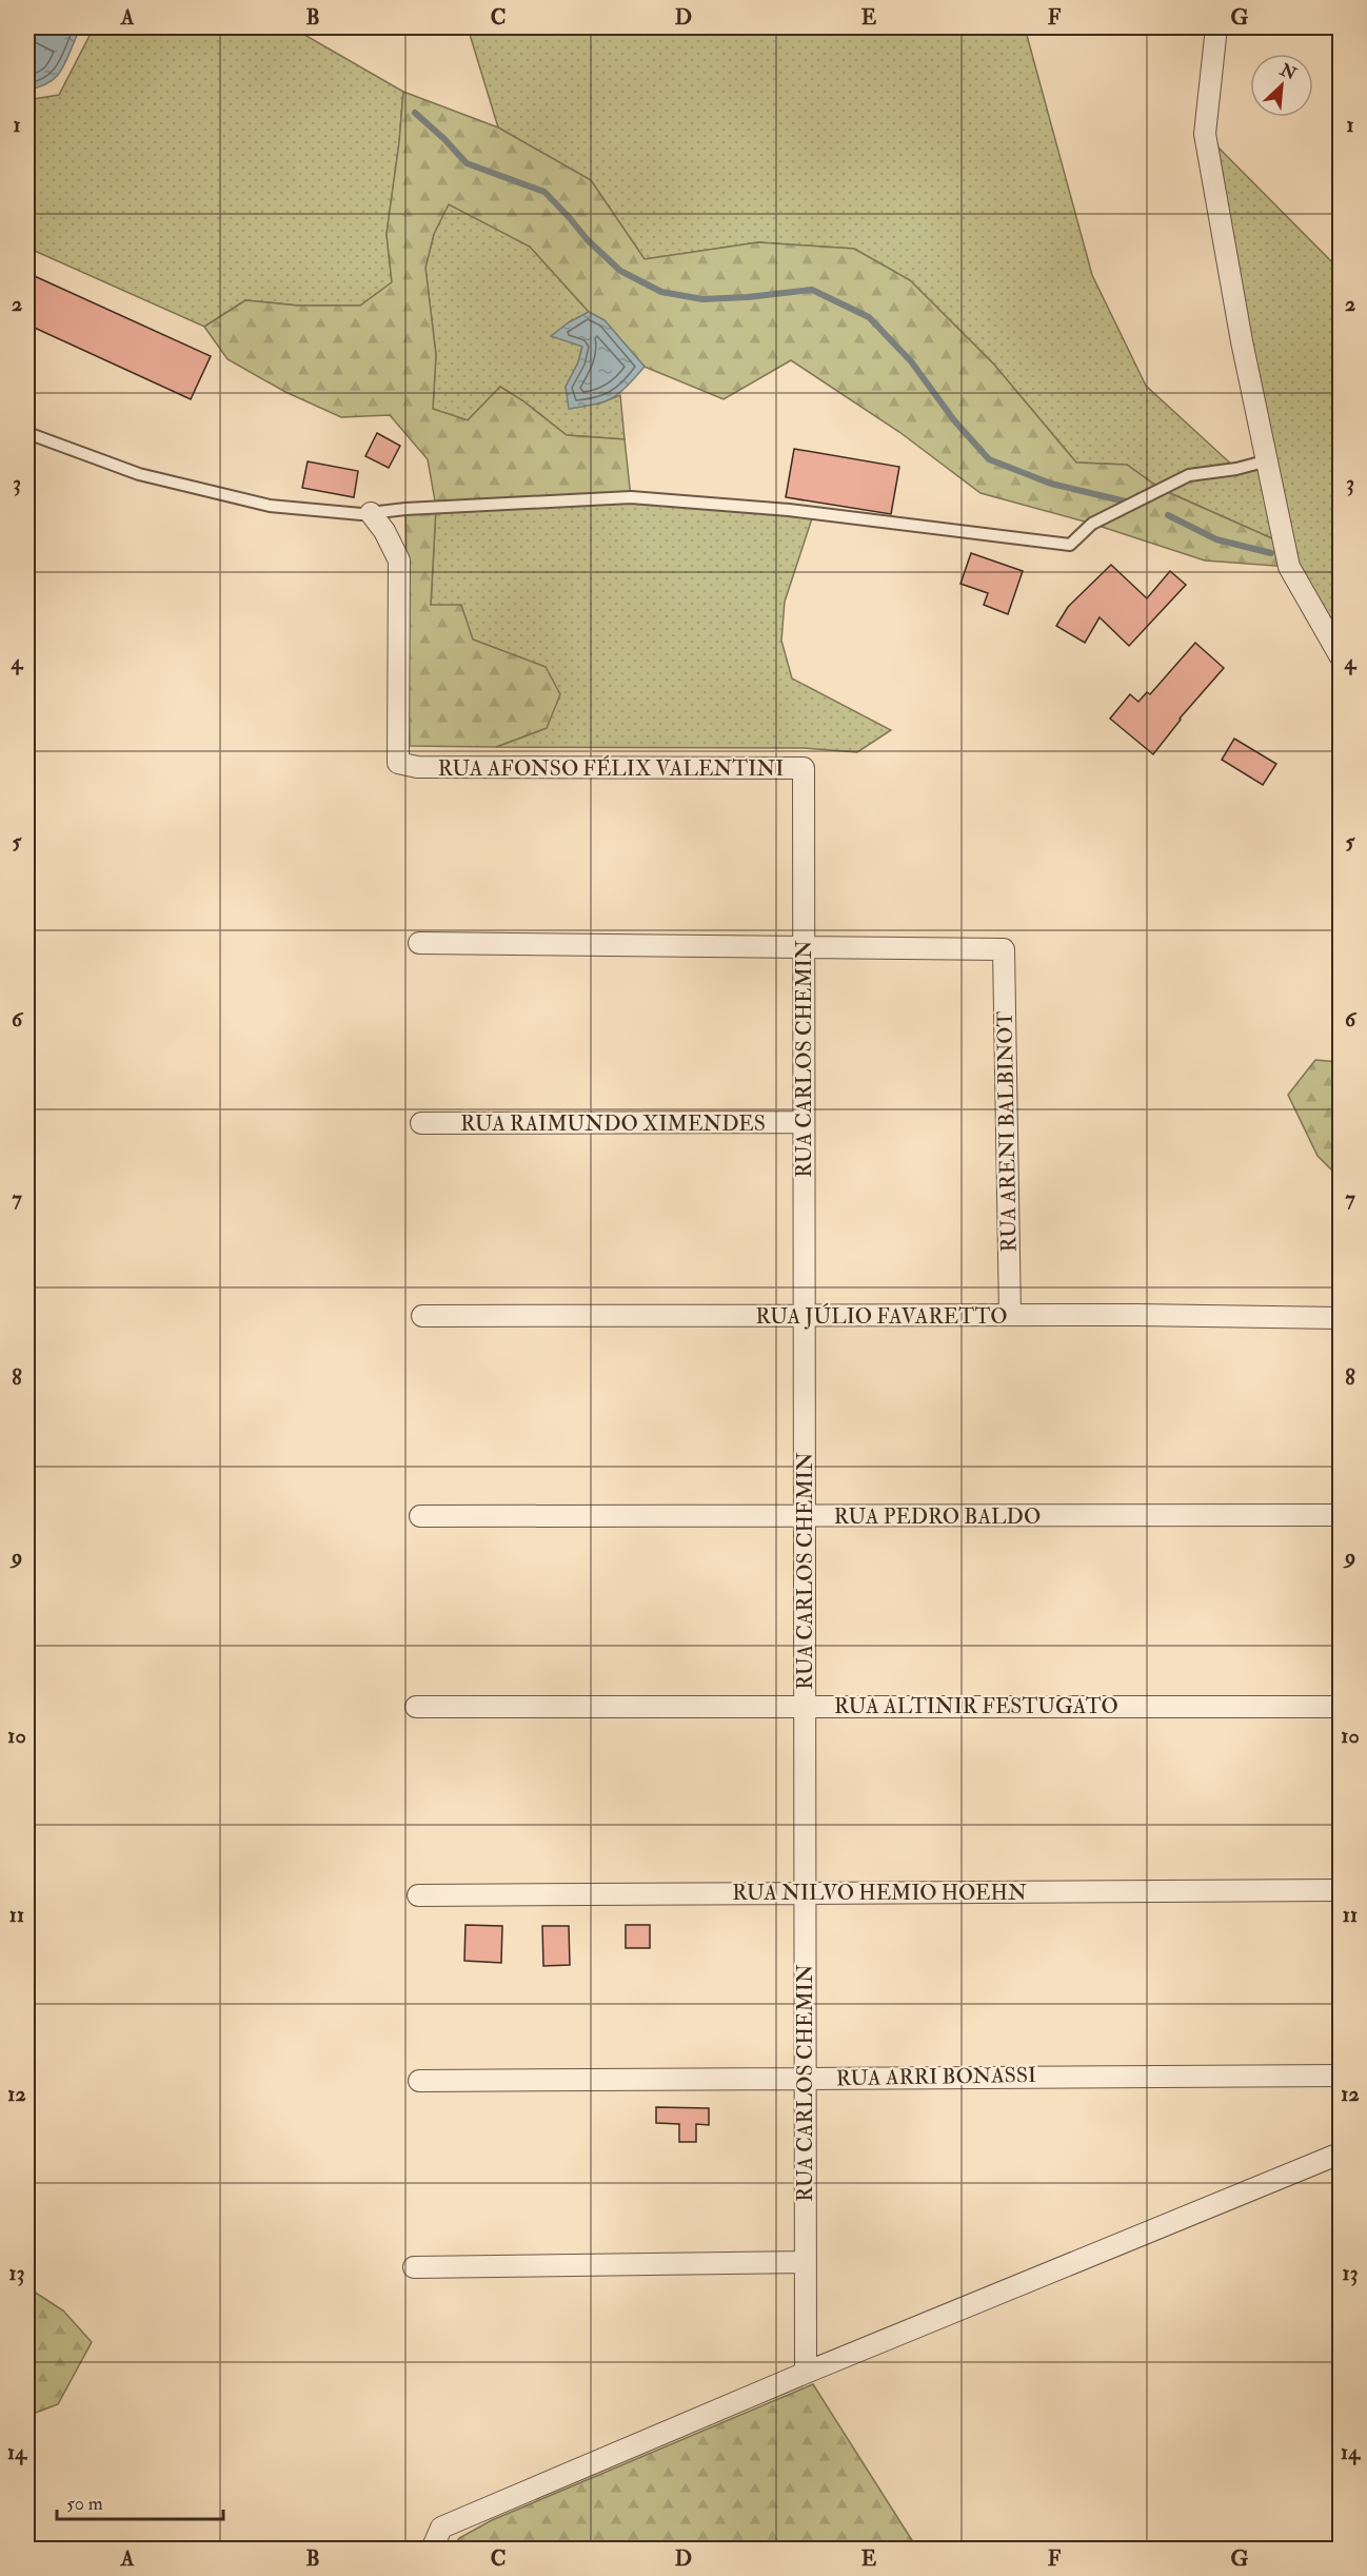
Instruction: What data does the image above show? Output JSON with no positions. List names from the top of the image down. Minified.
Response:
{"streets":{"street":["RUA AFONSO FÉLIX VALENTINI","RUA CARLOS CHEMIN","RUA RAIMUNDO XIMENDES","RUA ARENI BALBINOT","RUA JÚLIO FAVARETTO","RUA PEDRO BALDO","RUA ALTINIR FESTUGATO","RUA NILVO HEMIO HOEHN","RUA ARRI BONASSI"]},"crossings":[["RUA AFONSO FÉLIX VALENTINI","RUA CARLOS CHEMIN"],["RUA CARLOS CHEMIN","RUA RAIMUNDO XIMENDES"],["RUA CARLOS CHEMIN","RUA ARENI BALBINOT"],["RUA CARLOS CHEMIN","RUA JÚLIO FAVARETTO"],["RUA CARLOS CHEMIN","RUA PEDRO BALDO"],["RUA CARLOS CHEMIN","RUA ALTINIR FESTUGATO"],["RUA CARLOS CHEMIN","RUA NILVO HEMIO HOEHN"],["RUA CARLOS CHEMIN","RUA ARRI BONASSI"],["RUA ARENI BALBINOT","RUA JÚLIO FAVARETTO"]],"scale_bar":"50 m","north":"top right","grid":{"columns":["A","B","C","D","E","F","G"],"rows":["1","2","3","4","5","6","7","8","9","10","11","12","13","14"]}}
